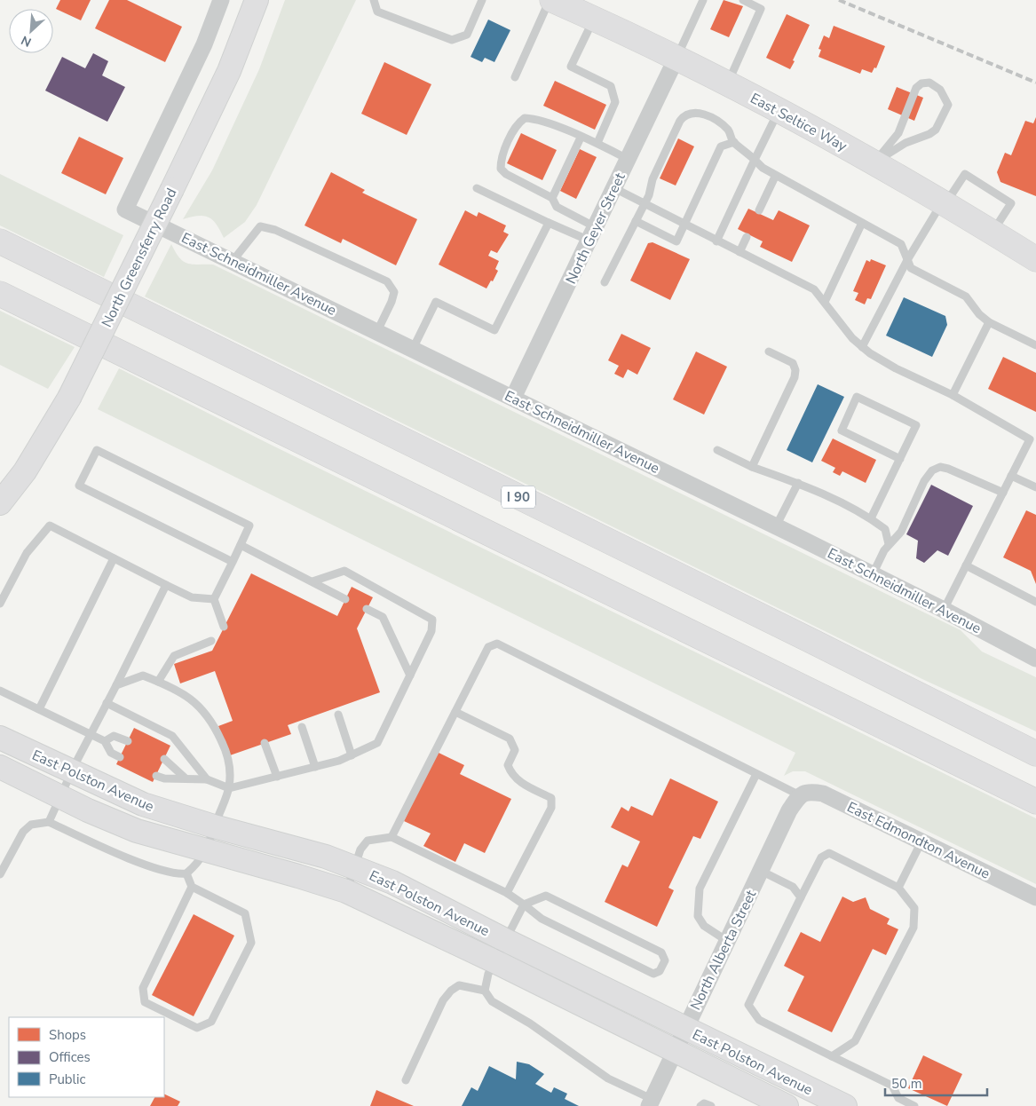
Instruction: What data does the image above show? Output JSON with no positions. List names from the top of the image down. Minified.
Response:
{"streets":{"main road":["East Seltice Way","I 90"],"street":["North Geyer Street","North Greensferry Road","East Schneidmiller Avenue","East Polston Avenue","East Edmondton Avenue","North Alberta Street"]},"crossings":[["East Seltice Way","North Geyer Street"],["North Geyer Street","East Schneidmiller Avenue"],["East Polston Avenue","North Alberta Street"],["East Edmondton Avenue","North Alberta Street"]],"legend":["Shops","Offices","Public"],"scale_bar":"50 m","north":"bottom left"}
